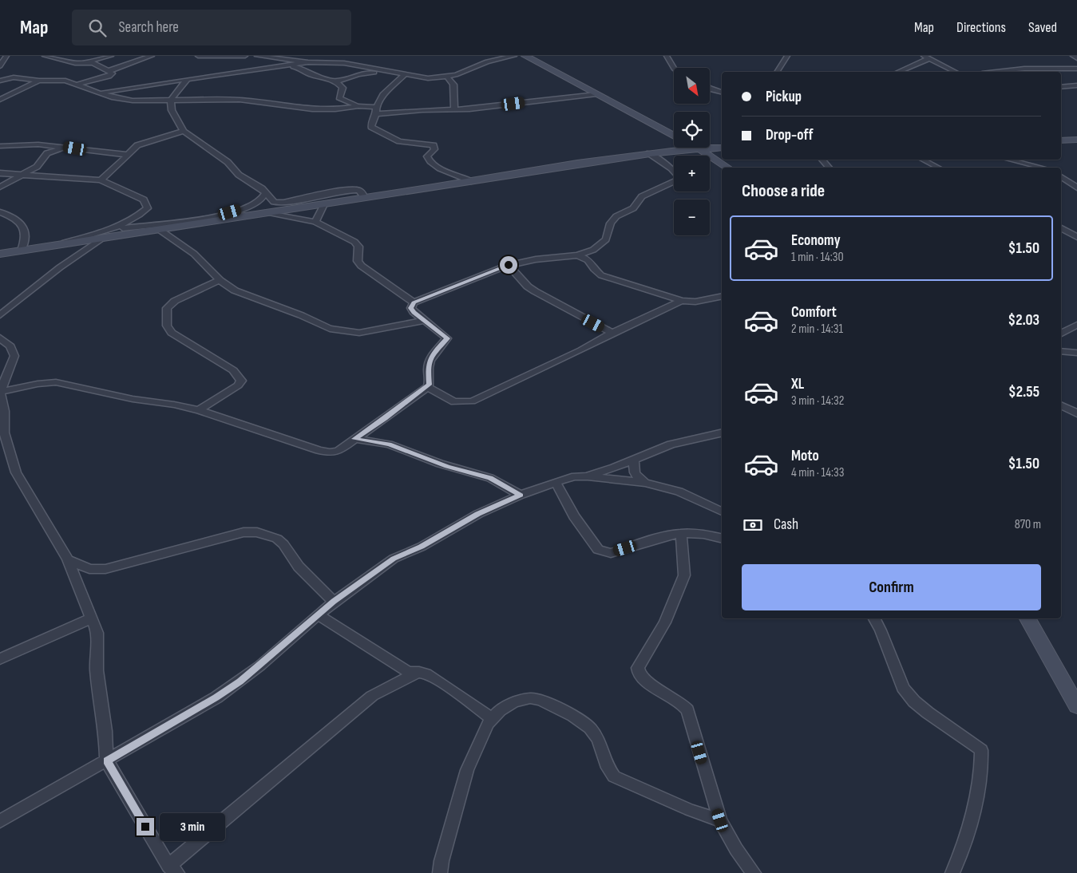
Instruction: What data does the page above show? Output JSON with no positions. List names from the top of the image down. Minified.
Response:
{"north":"bottom right","page":{"header":"Map","search":"Search here","nav":["Map","Directions","Saved"],"map_buttons":["+","−"],"banner":["Pickup","Drop-off"],"heading":"Choose a ride","list":[{"name":"Economy","note":"1 min · 14:30","value":"$1.50"},{"name":"Comfort","note":"2 min · 14:31","value":"$2.03"},{"name":"XL","note":"3 min · 14:32","value":"$2.55"},{"name":"Moto","note":"4 min · 14:33","value":"$1.50"}],"pay":["Cash","870 m"],"buttons":"Confirm","bubble":"3 min"}}
